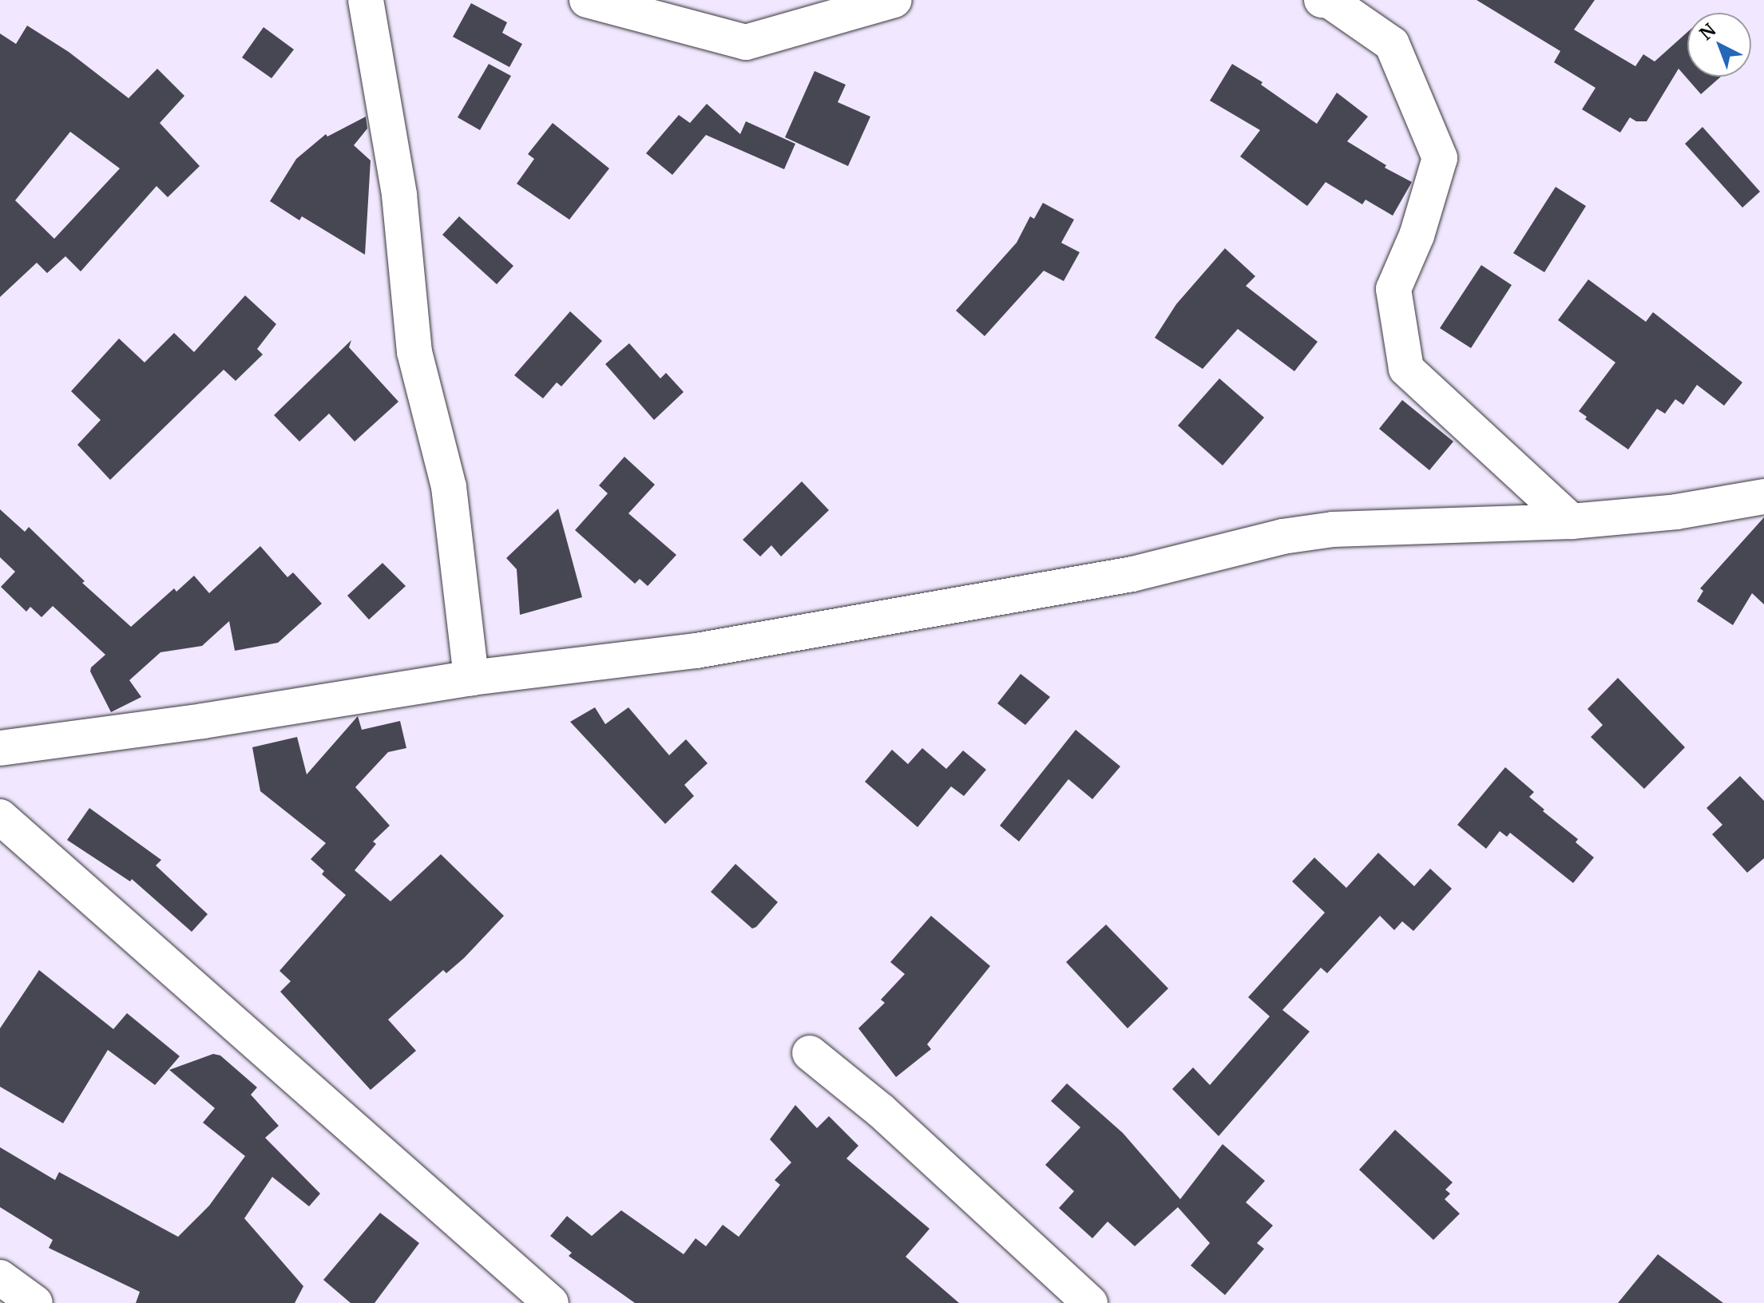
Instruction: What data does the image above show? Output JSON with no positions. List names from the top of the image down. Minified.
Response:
{"north":"top left"}
